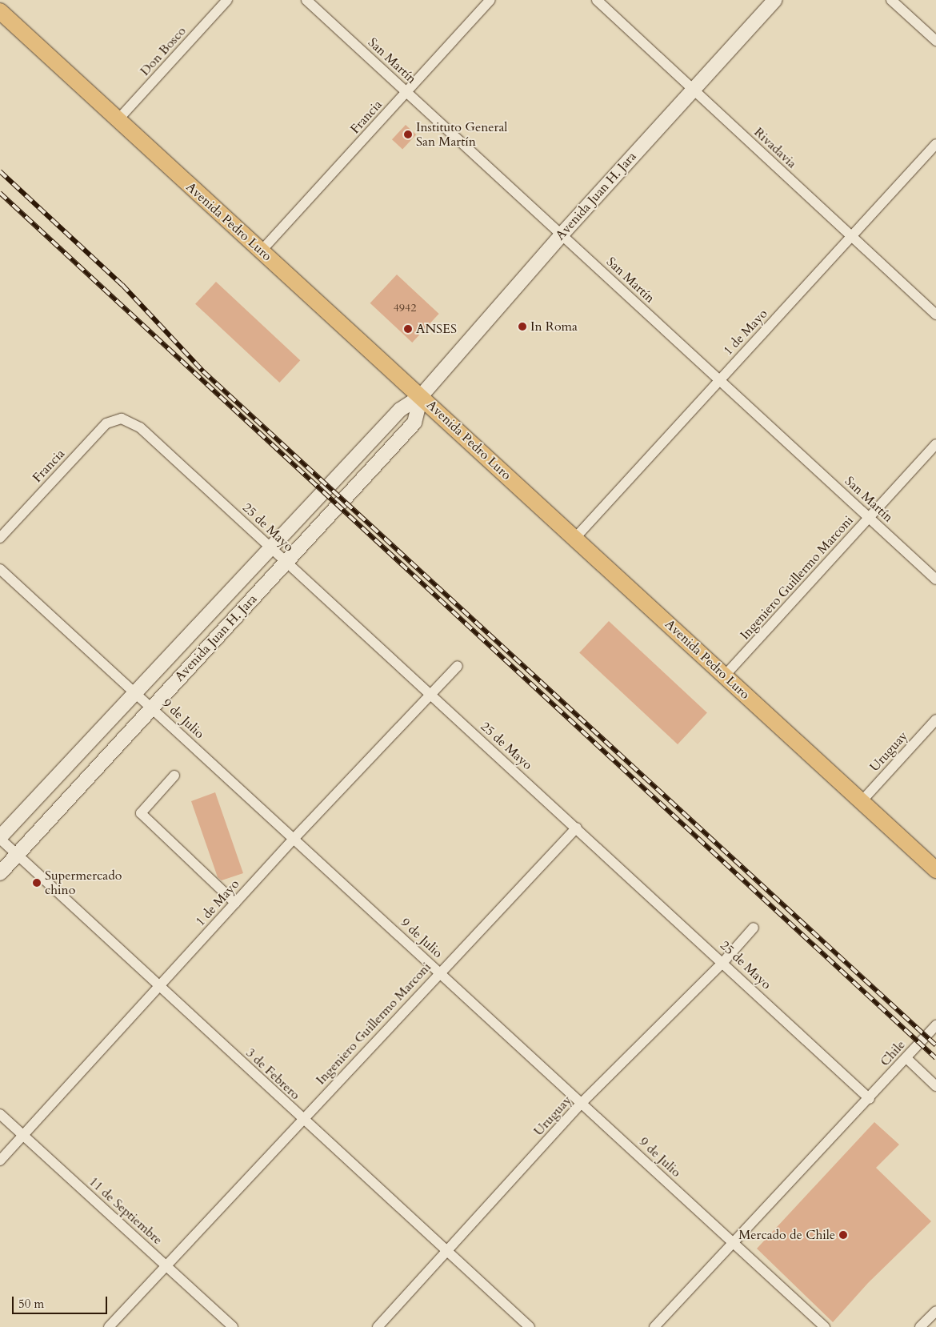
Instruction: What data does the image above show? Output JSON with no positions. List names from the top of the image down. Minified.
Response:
{"streets":{"main road":["Avenida Juan H. Jara","Avenida Pedro Luro"],"street":["Don Bosco","San Martín","Francia","Rivadavia","1 de Mayo","25 de Mayo","Ingeniero Guillermo Marconi","9 de Julio","Uruguay","Chile","3 de Febrero","11 de Septiembre"]},"crossings":[["Don Bosco","Avenida Pedro Luro"],["San Martín","Francia"],["San Martín","Avenida Juan H. Jara"],["San Martín","1 de Mayo"],["San Martín","Ingeniero Guillermo Marconi"],["Francia","Avenida Pedro Luro"],["Francia","25 de Mayo"],["Rivadavia","Avenida Juan H. Jara"],["Rivadavia","1 de Mayo"],["Avenida Juan H. Jara","Avenida Pedro Luro"],["Avenida Juan H. Jara","25 de Mayo"],["Avenida Juan H. Jara","9 de Julio"],["Avenida Juan H. Jara","3 de Febrero"],["Avenida Pedro Luro","1 de Mayo"],["Avenida Pedro Luro","Ingeniero Guillermo Marconi"],["Avenida Pedro Luro","Uruguay"],["1 de Mayo","25 de Mayo"],["1 de Mayo","9 de Julio"],["1 de Mayo","3 de Febrero"],["1 de Mayo","11 de Septiembre"],["25 de Mayo","Ingeniero Guillermo Marconi"],["25 de Mayo","Uruguay"],["25 de Mayo","Chile"],["Ingeniero Guillermo Marconi","9 de Julio"],["Ingeniero Guillermo Marconi","3 de Febrero"],["Ingeniero Guillermo Marconi","11 de Septiembre"],["9 de Julio","Uruguay"],["9 de Julio","Chile"],["Uruguay","3 de Febrero"]],"places":["Instituto General San Martín","In Roma","ANSES","Supermercado chino","Mercado de Chile"],"house_numbers":["4942"],"scale_bar":"50 m"}
